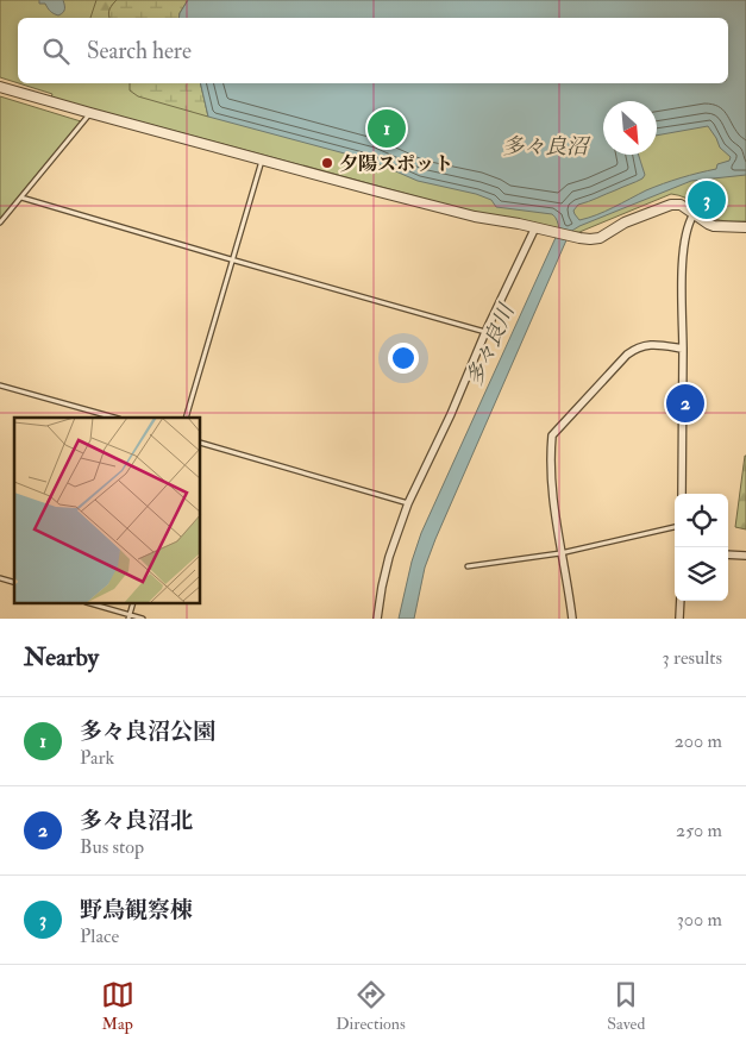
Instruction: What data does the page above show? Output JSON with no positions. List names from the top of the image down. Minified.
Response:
{"water":["多々良沼","多々良川"],"places":["夕陽スポット"],"north":"bottom right","page":{"search":"Search here","pins":["1","3","2"],"heading":["Nearby","3 results"],"list":[{"mark":"1","name":"多々良沼公園","note":"Park","value":"200 m"},{"mark":"2","name":"多々良沼北","note":"Bus stop","value":"250 m"},{"mark":"3","name":"野鳥観察棟","note":"Place","value":"300 m"}],"nav":["Map","Directions","Saved"]}}
